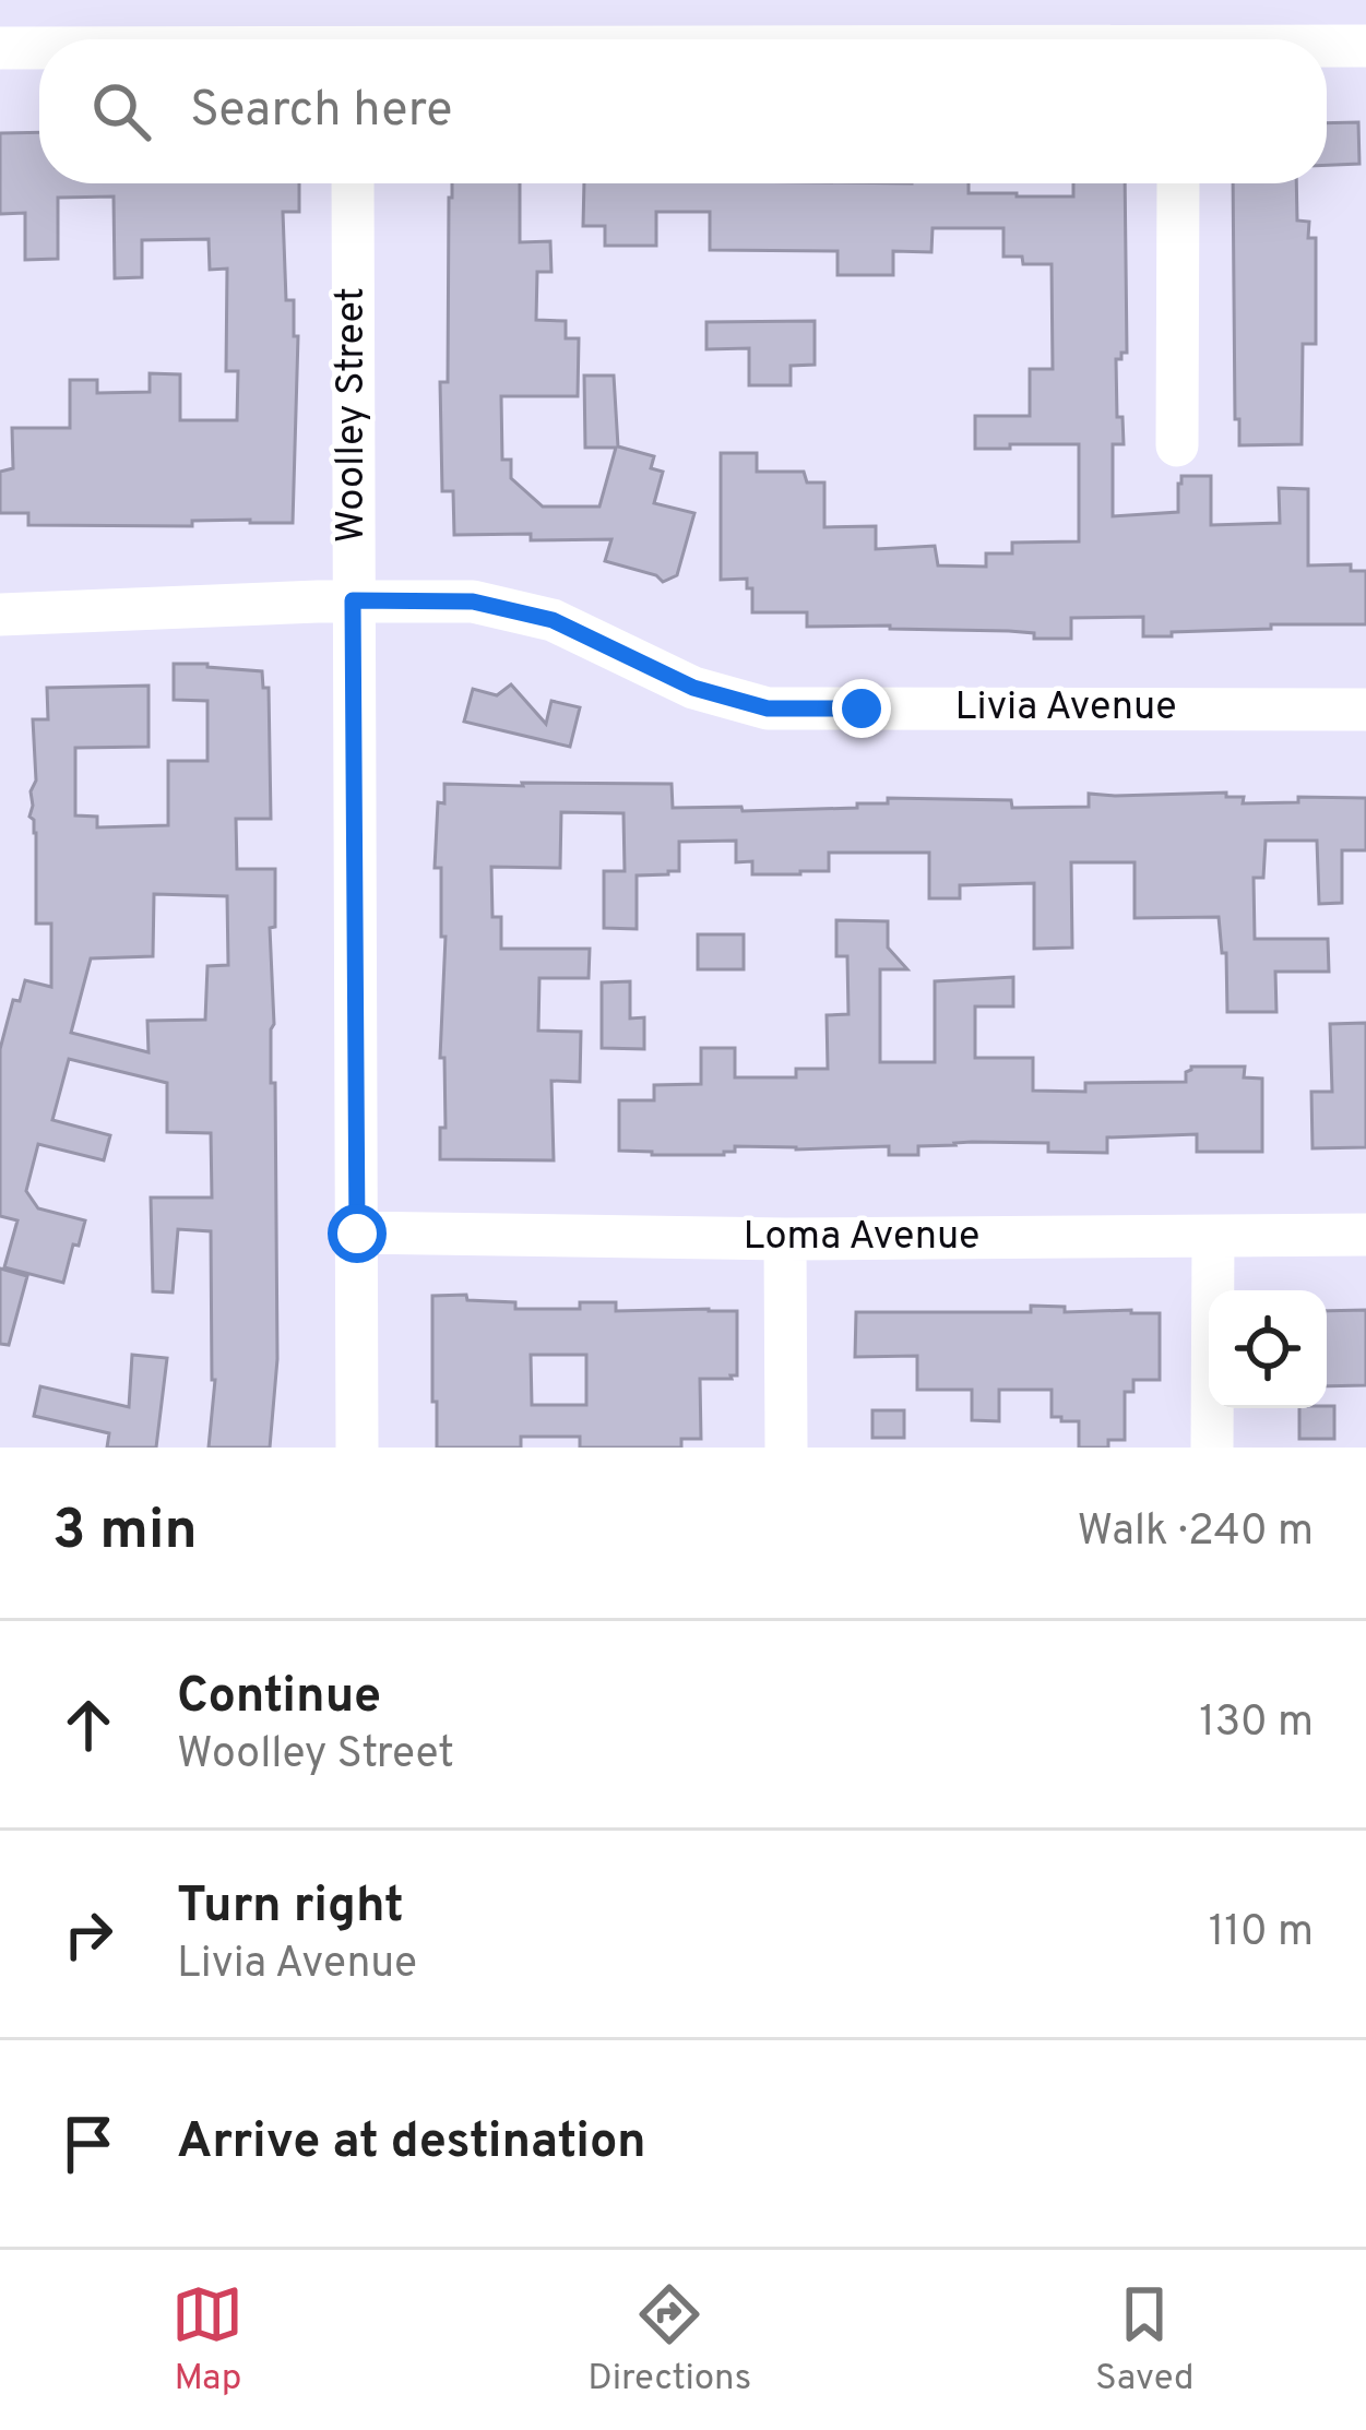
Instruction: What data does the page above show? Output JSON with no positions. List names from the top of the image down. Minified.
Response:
{"streets":{"street":["Woolley Street","Livia Avenue","Loma Avenue"]},"crossings":[["Woolley Street","Livia Avenue"],["Woolley Street","Loma Avenue"]],"page":{"search":"Search here","heading":["3 min","Walk · 240 m"],"list":[["Continue","Woolley Street","130 m"],["Turn right","Livia Avenue","110 m"],"Arrive at destination"],"nav":["Map","Directions","Saved"]}}
